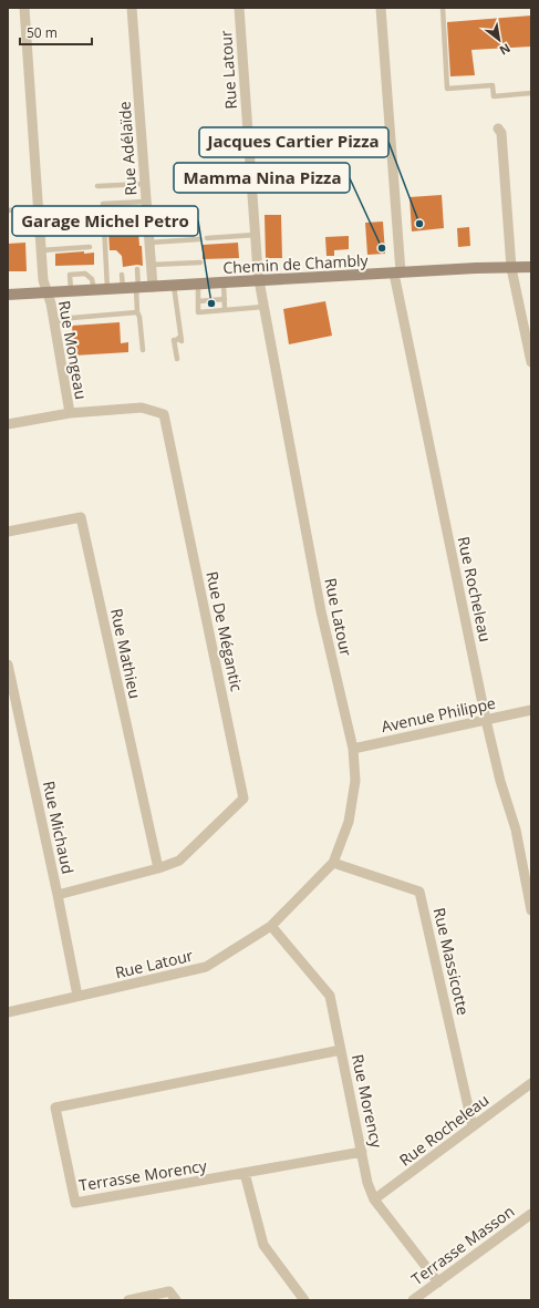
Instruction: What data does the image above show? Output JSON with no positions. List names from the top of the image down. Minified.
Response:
{"streets":{"street":["Rue Latour","Rue Adélaïde","Chemin de Chambly","Rue Mongeau","Rue Rocheleau","Rue De Mégantic","Rue Mathieu","Avenue Philippe","Rue Michaud","Rue Massicotte","Rue Morency","Terrasse Morency","Terrasse Masson"]},"crossings":[["Rue Latour","Chemin de Chambly"],["Rue Latour","Avenue Philippe"],["Rue Latour","Rue Michaud"],["Rue Latour","Rue Massicotte"],["Rue Latour","Rue Morency"],["Rue Adélaïde","Chemin de Chambly"],["Chemin de Chambly","Rue Mongeau"],["Chemin de Chambly","Rue Rocheleau"],["Rue Mongeau","Rue De Mégantic"],["Rue Rocheleau","Avenue Philippe"],["Rue Rocheleau","Rue Massicotte"],["Rue Rocheleau","Rue Morency"],["Rue De Mégantic","Rue Mathieu"],["Rue De Mégantic","Rue Michaud"],["Rue Morency","Terrasse Morency"],["Rue Morency","Terrasse Masson"]],"places":["Jacques Cartier Pizza","Mamma Nina Pizza","Garage Michel Petro"],"scale_bar":"50 m","north":"bottom right"}
